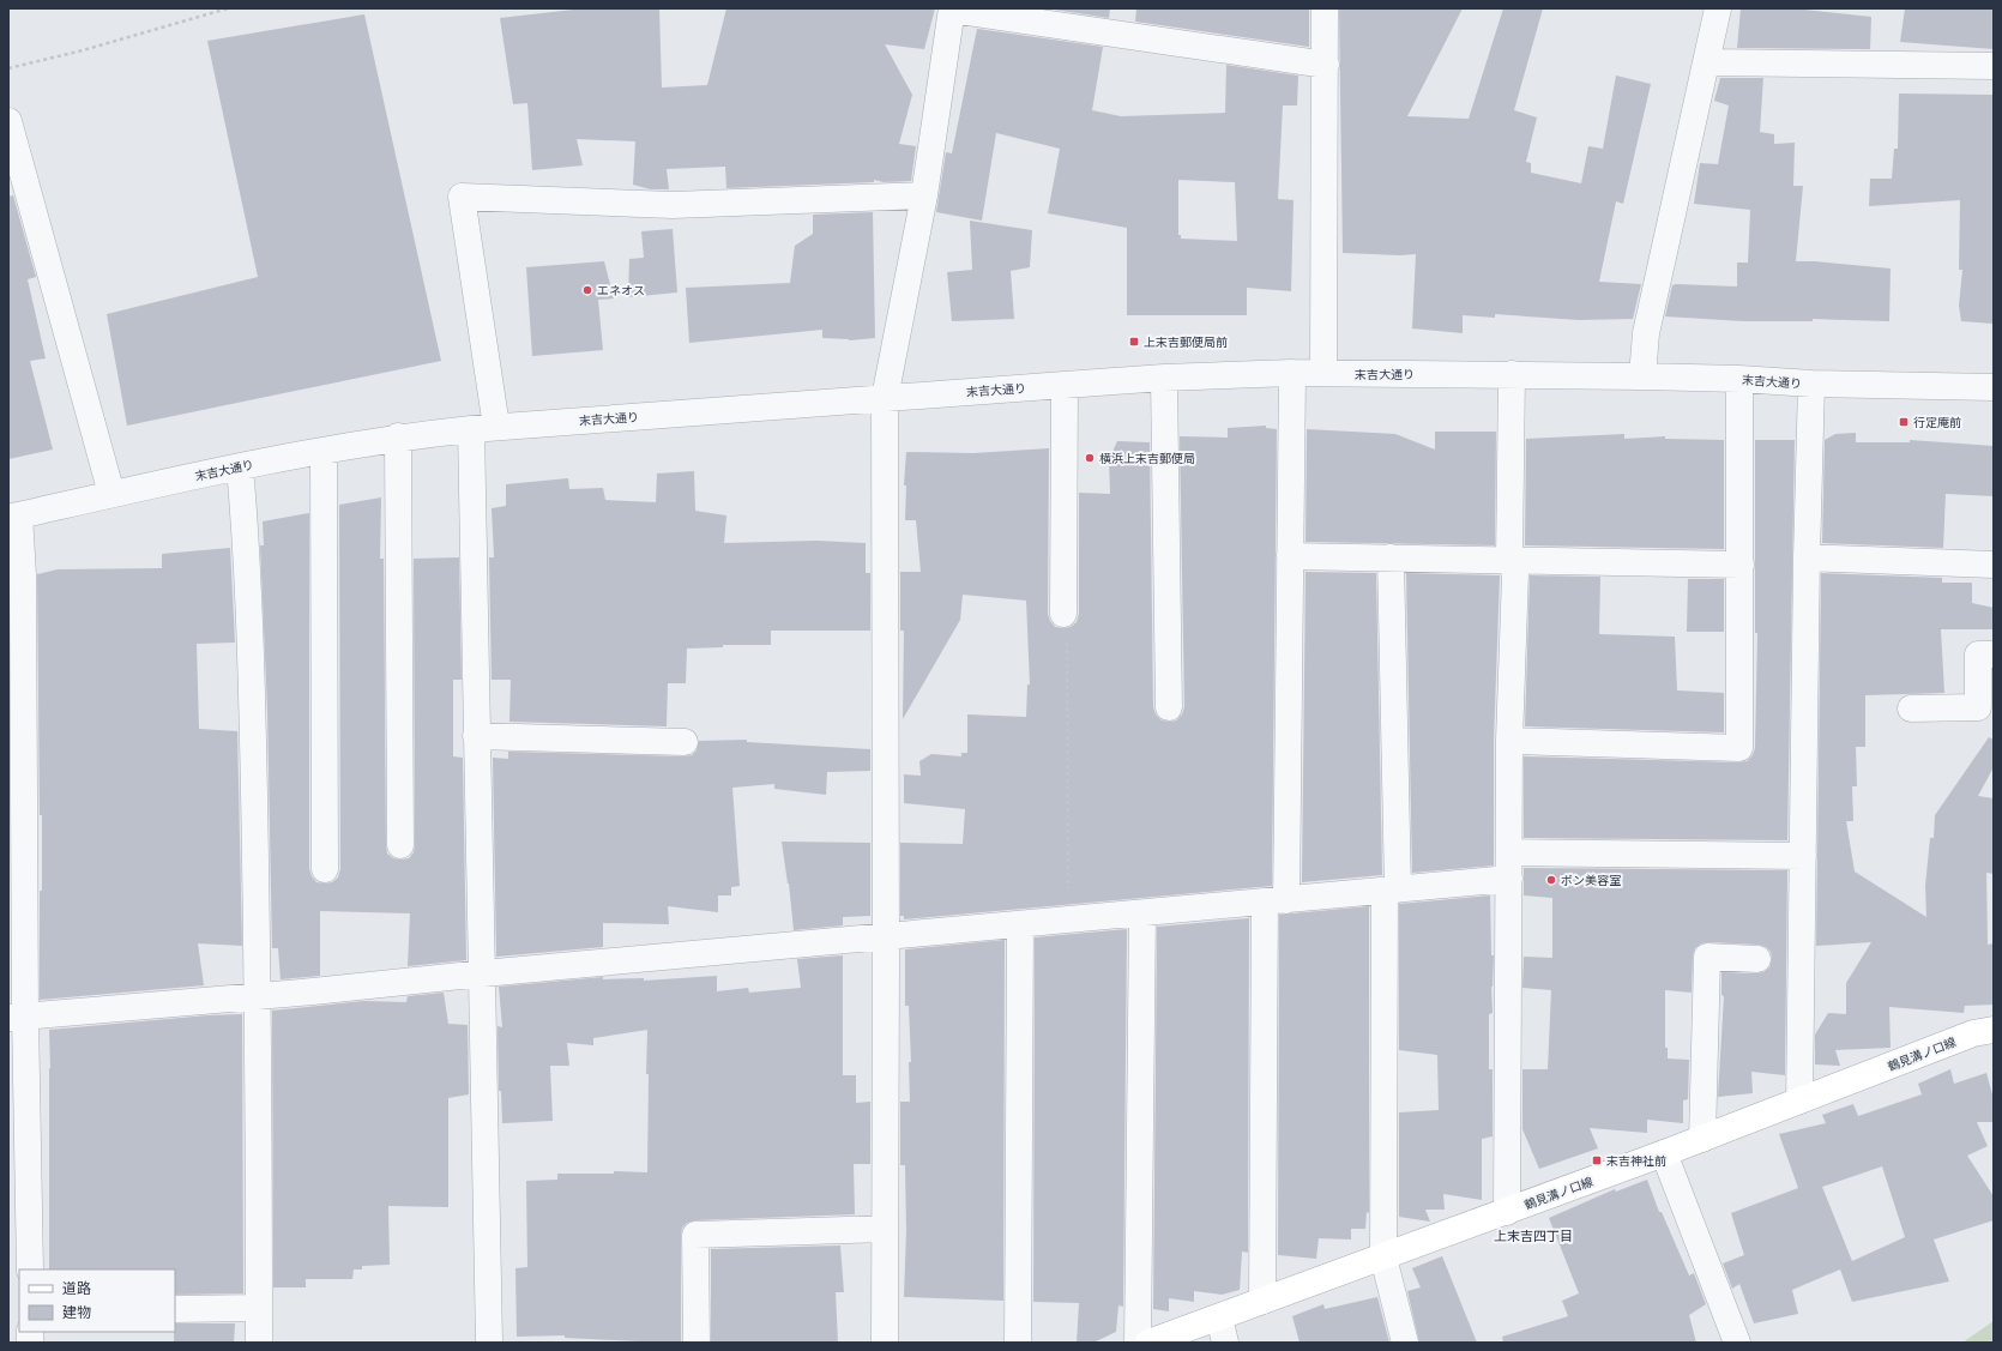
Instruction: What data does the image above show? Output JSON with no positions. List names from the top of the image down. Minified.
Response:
{"streets":{"main road":["鶴見溝ノ口線"],"street":["末吉大通り"]},"districts":["上末吉四丁目"],"places":{"other":["エネオス","横浜上末吉郵便局","ボン美容室"],"transit":["上末吉郵便局前","行定庵前","末吉神社前"]},"legend":["道路","建物"]}
